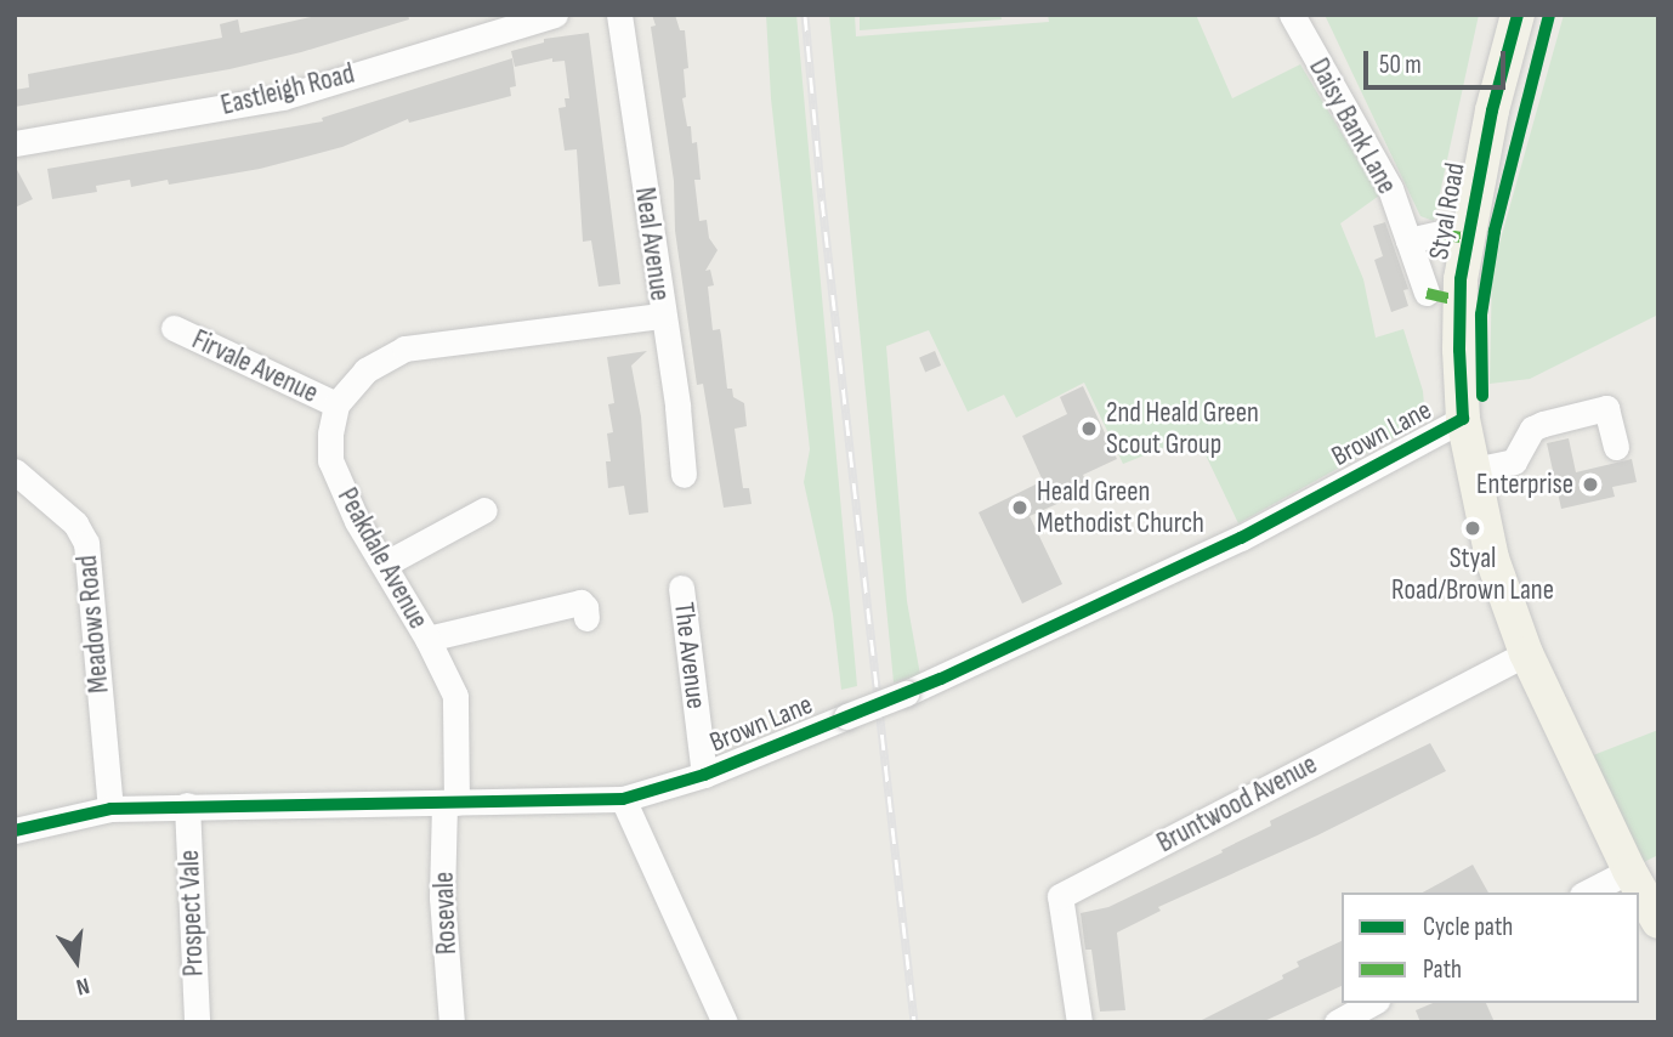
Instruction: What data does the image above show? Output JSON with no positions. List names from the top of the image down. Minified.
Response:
{"streets":{"main road":["Styal Road"],"street":["Eastleigh Road","Daisy Bank Lane","Neal Avenue","Firvale Avenue","Brown Lane","Peakdale Avenue","Meadows Road","The Avenue","Bruntwood Avenue","Prospect Vale","Rosevale"]},"crossings":[["Styal Road","Brown Lane"],["Styal Road","Bruntwood Avenue"],["Firvale Avenue","Peakdale Avenue"],["Brown Lane","Peakdale Avenue"],["Brown Lane","Meadows Road"],["Brown Lane","The Avenue"],["Brown Lane","Prospect Vale"],["Brown Lane","Rosevale"],["Peakdale Avenue","Rosevale"]],"places":["2nd Heald Green Scout Group","Enterprise","Heald Green Methodist Church","Styal Road/Brown Lane"],"legend":["Cycle path","Path"],"scale_bar":"50 m","north":"bottom"}
